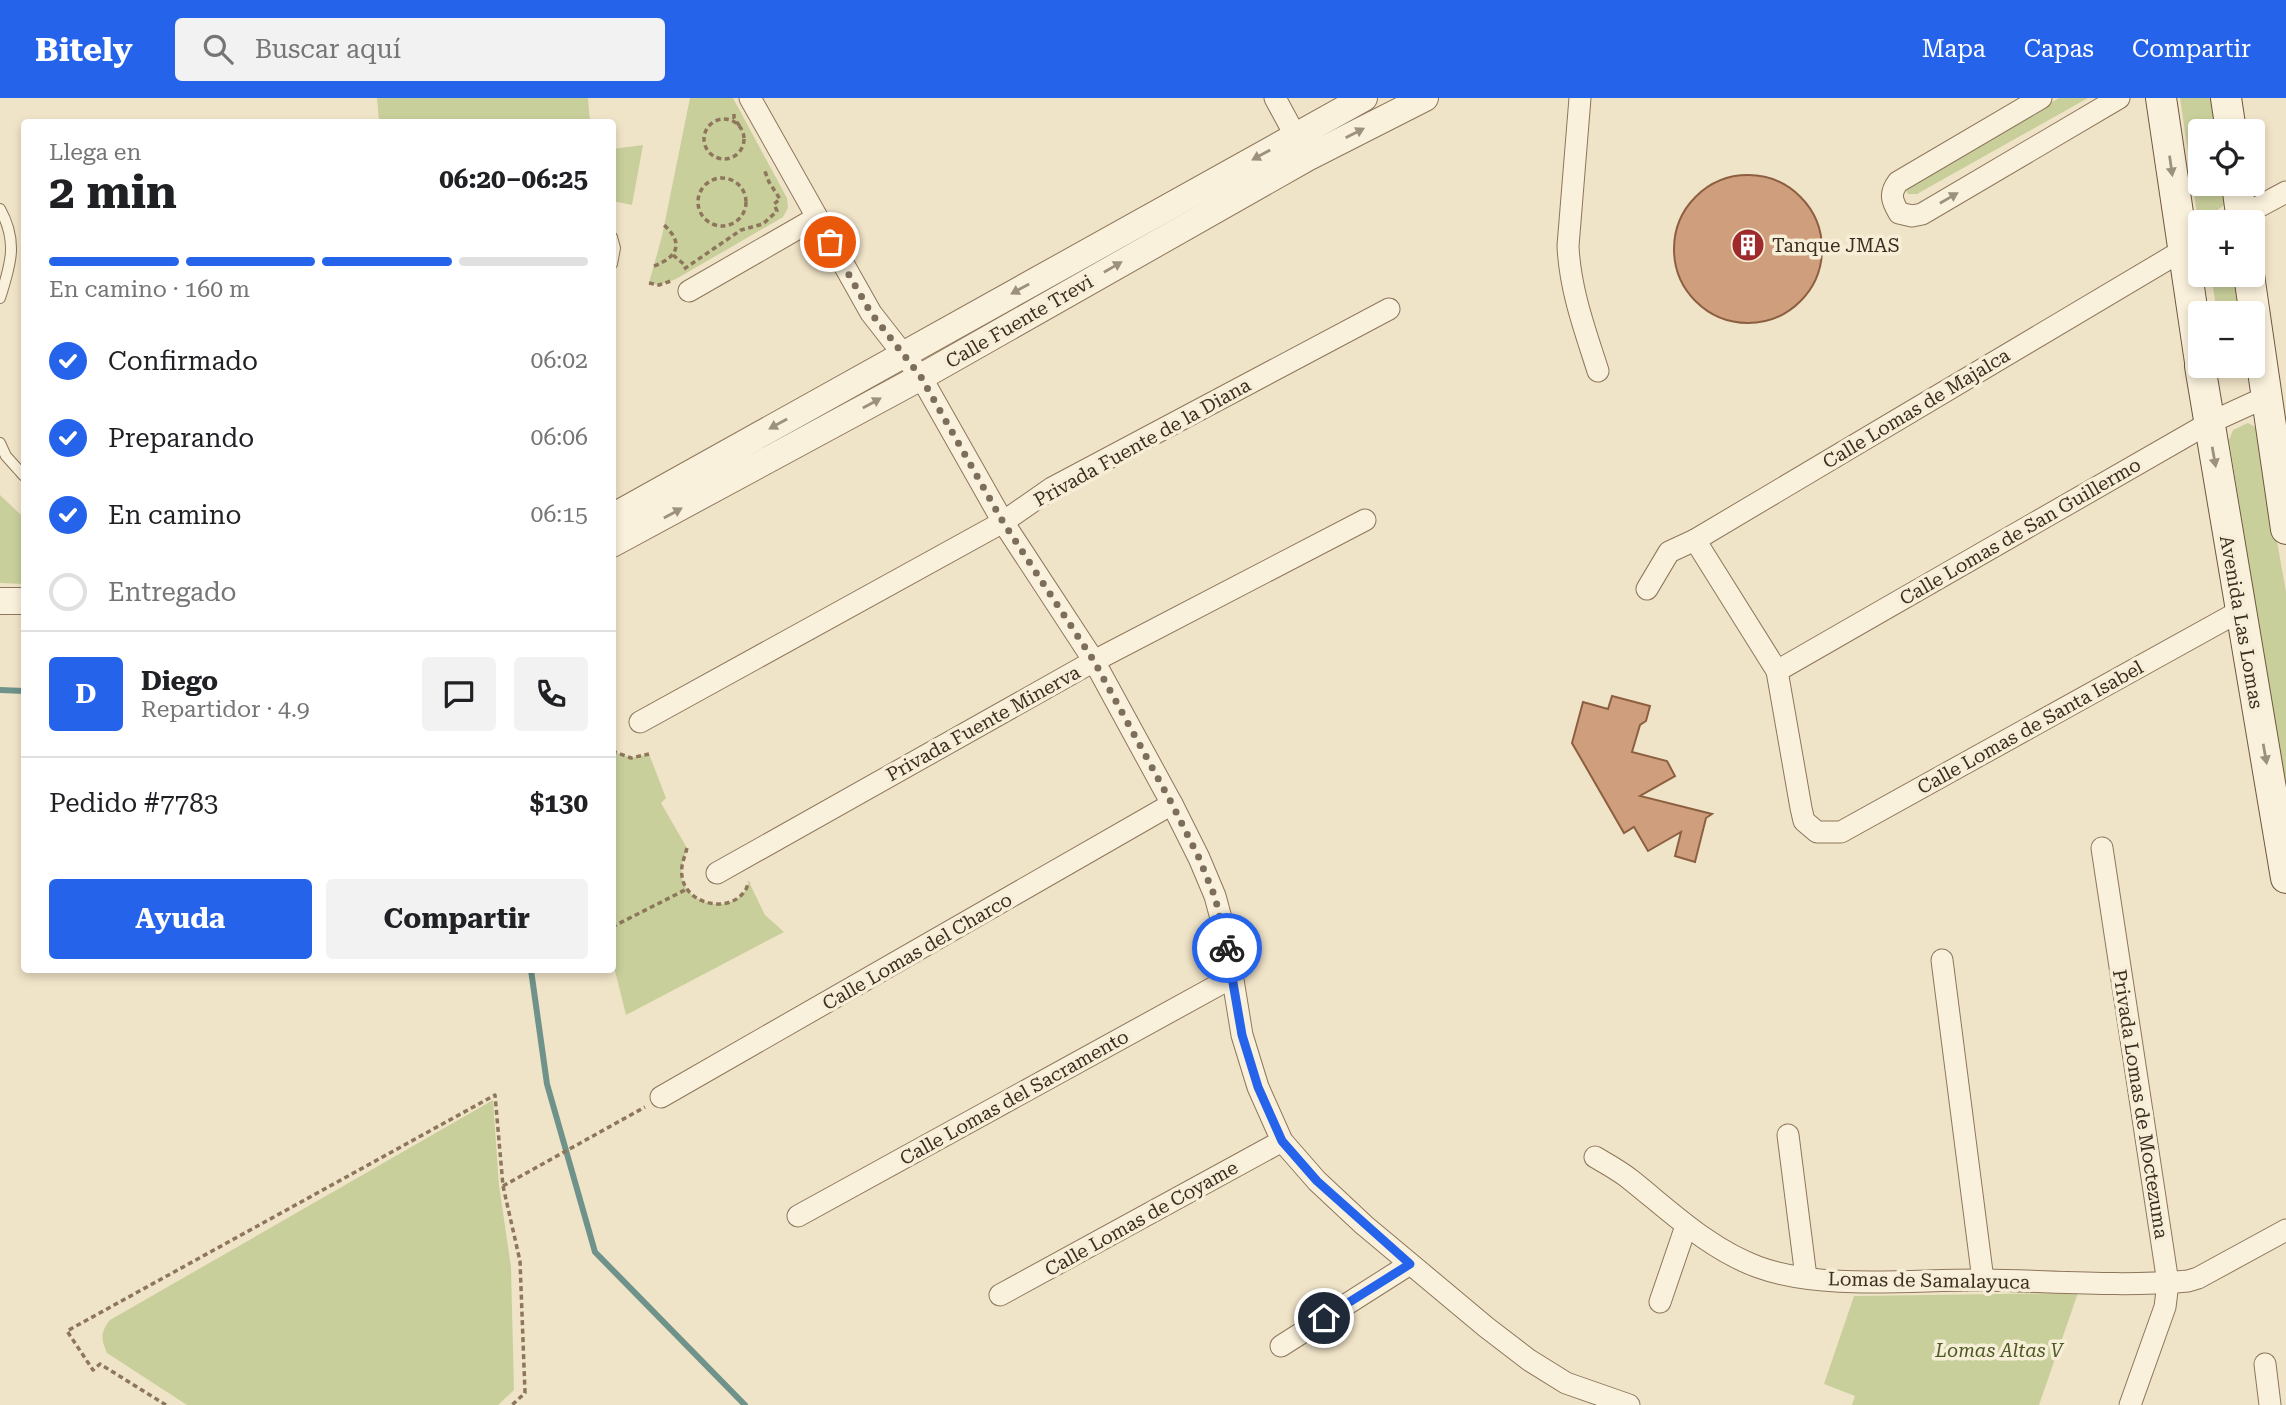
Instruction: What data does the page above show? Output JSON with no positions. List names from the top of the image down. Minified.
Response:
{"streets":{"main road":["Avenida Las Lomas"],"street":["Calle Fuente Trevi","Calle Lomas de Majalca","Privada Fuente de la Diana","Calle Lomas de San Guillermo","Privada Fuente Minerva","Calle Lomas de Santa Isabel","Calle Lomas del Charco","Calle Lomas del Sacramento","Privada Lomas de Moctezuma","Calle Lomas de Coyame","Lomas de Samalayuca"]},"crossings":[["Calle Lomas de San Guillermo","Avenida Las Lomas"],["Calle Lomas de San Guillermo","Calle Lomas de Santa Isabel"],["Avenida Las Lomas","Calle Lomas de Santa Isabel"],["Privada Lomas de Moctezuma","Lomas de Samalayuca"]],"one_way":["Avenida Las Lomas"],"parks":["Lomas Altas V"],"places":{"building":["Tanque JMAS"]},"page":{"header":"Bitely","search":"Buscar aquí","nav":["Mapa","Capas","Compartir"],"map_buttons":["+","−"],"heading":["2 min","Llega en","06:20–06:25"],"panel":["Diego","Repartidor · 4.9","Pedido #7783","$130"],"bar":"En camino · 160 m","list":[["Confirmado","06:02"],["Preparando","06:06"],["En camino","06:15"],"Entregado"],"round":"D","buttons":["Ayuda","Compartir"]}}
